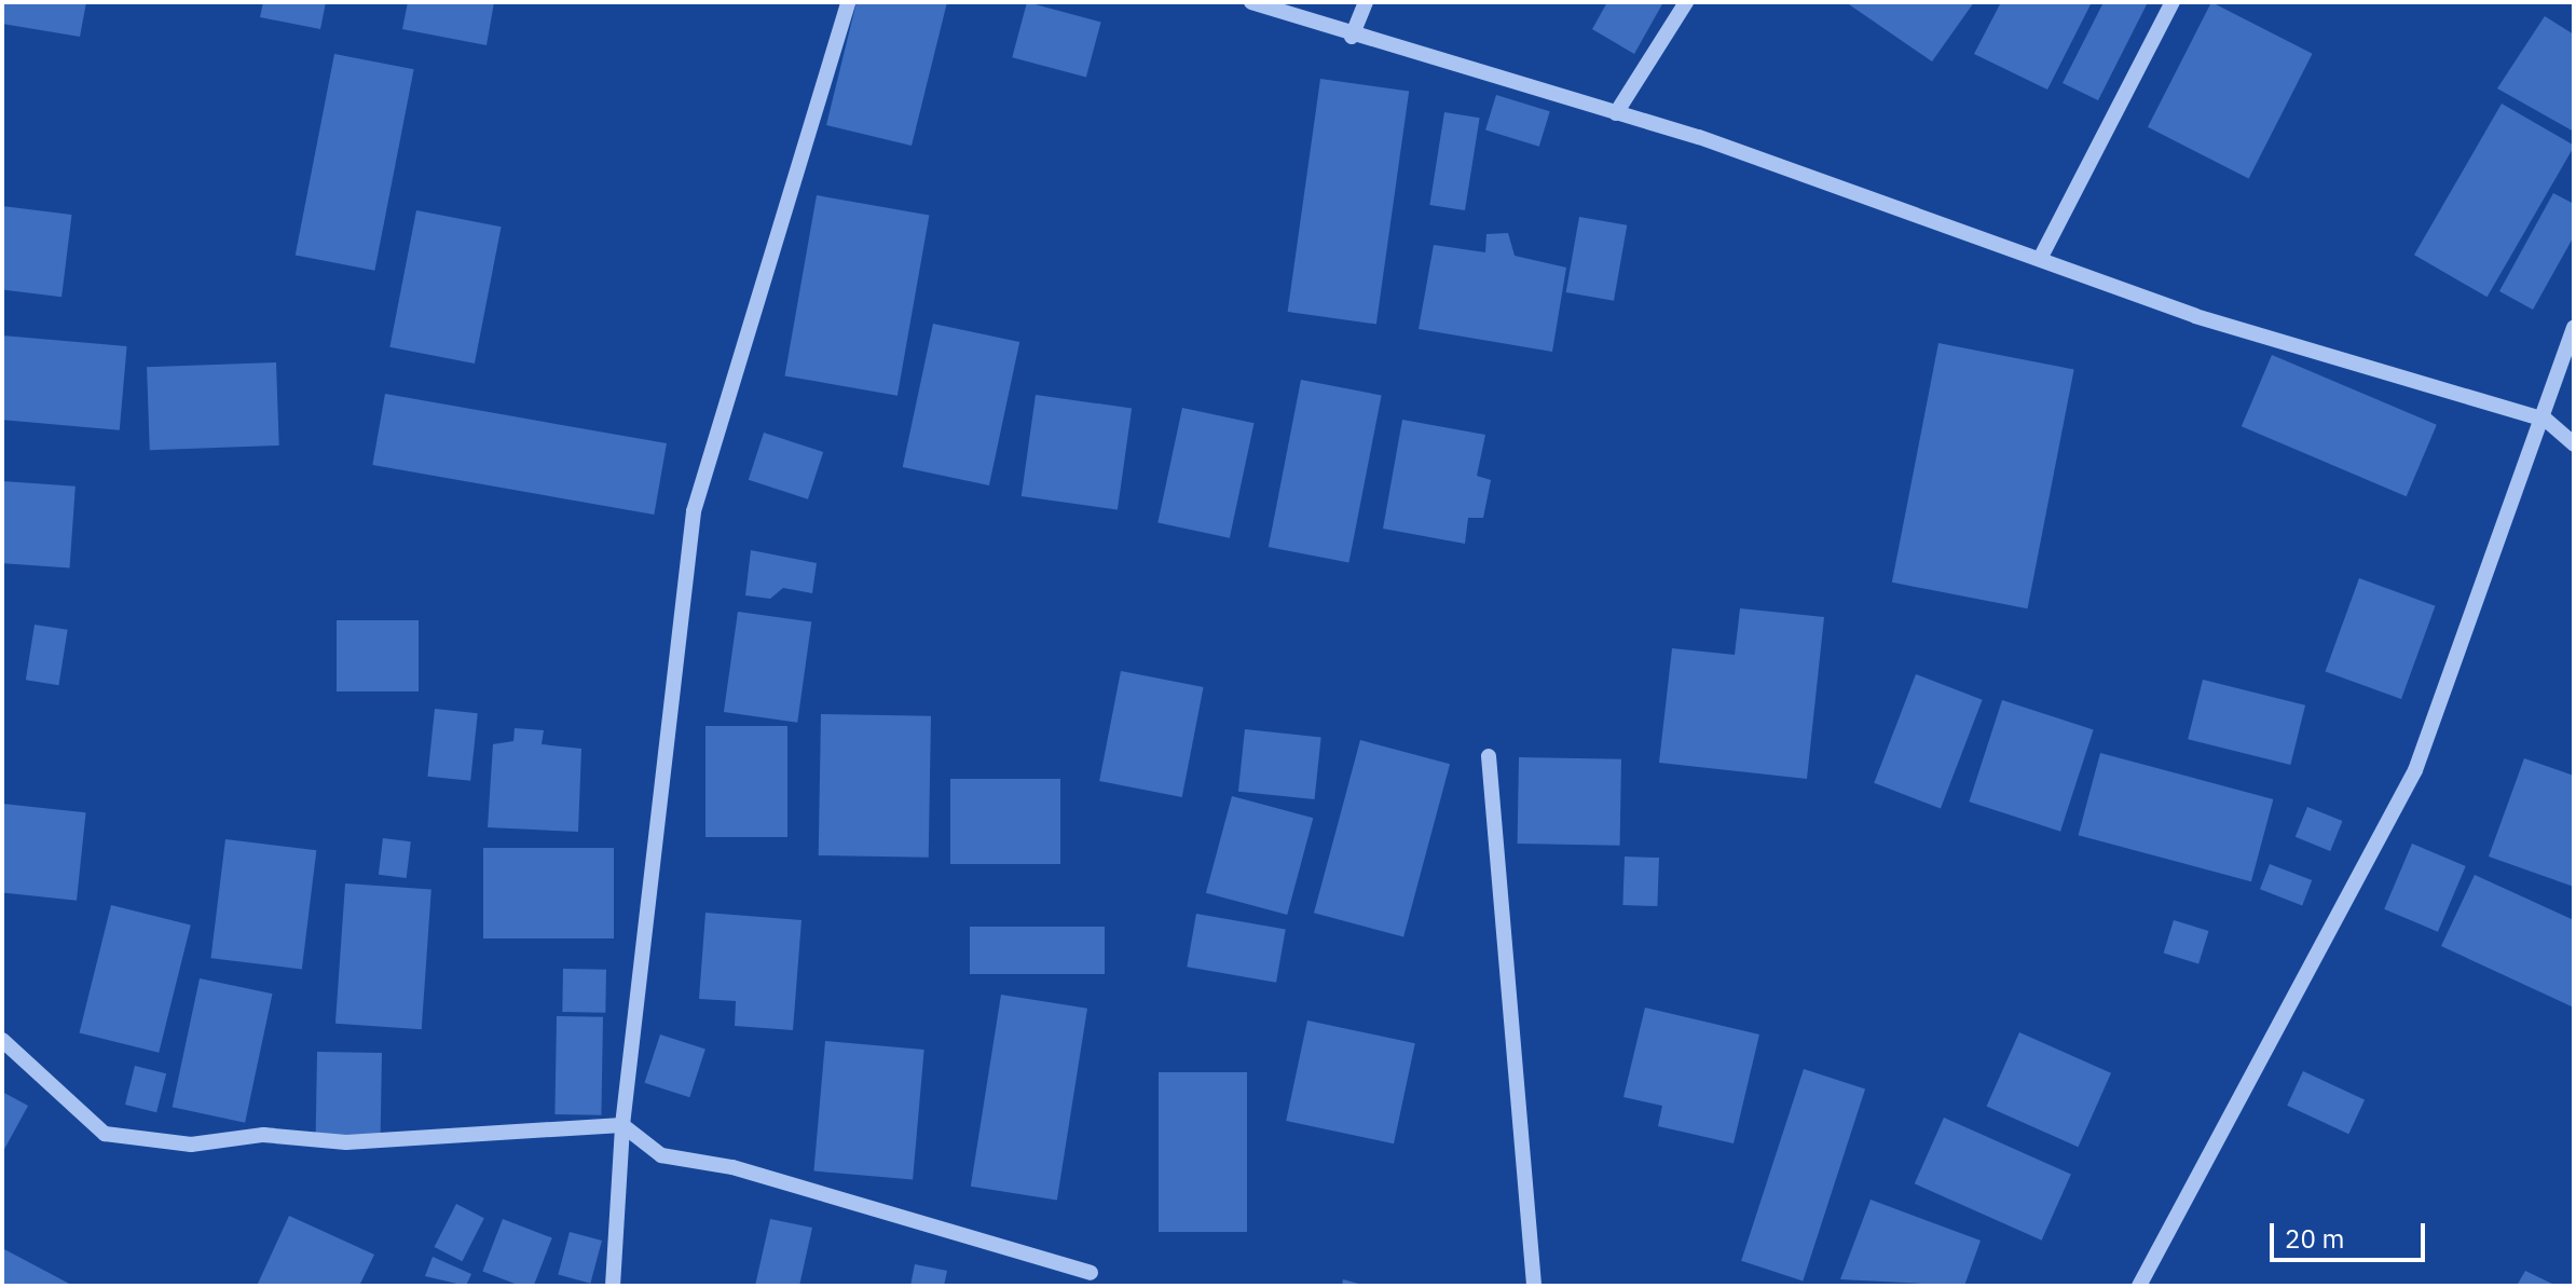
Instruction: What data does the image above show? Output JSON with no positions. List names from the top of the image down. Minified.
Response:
{"scale_bar":"20 m"}
